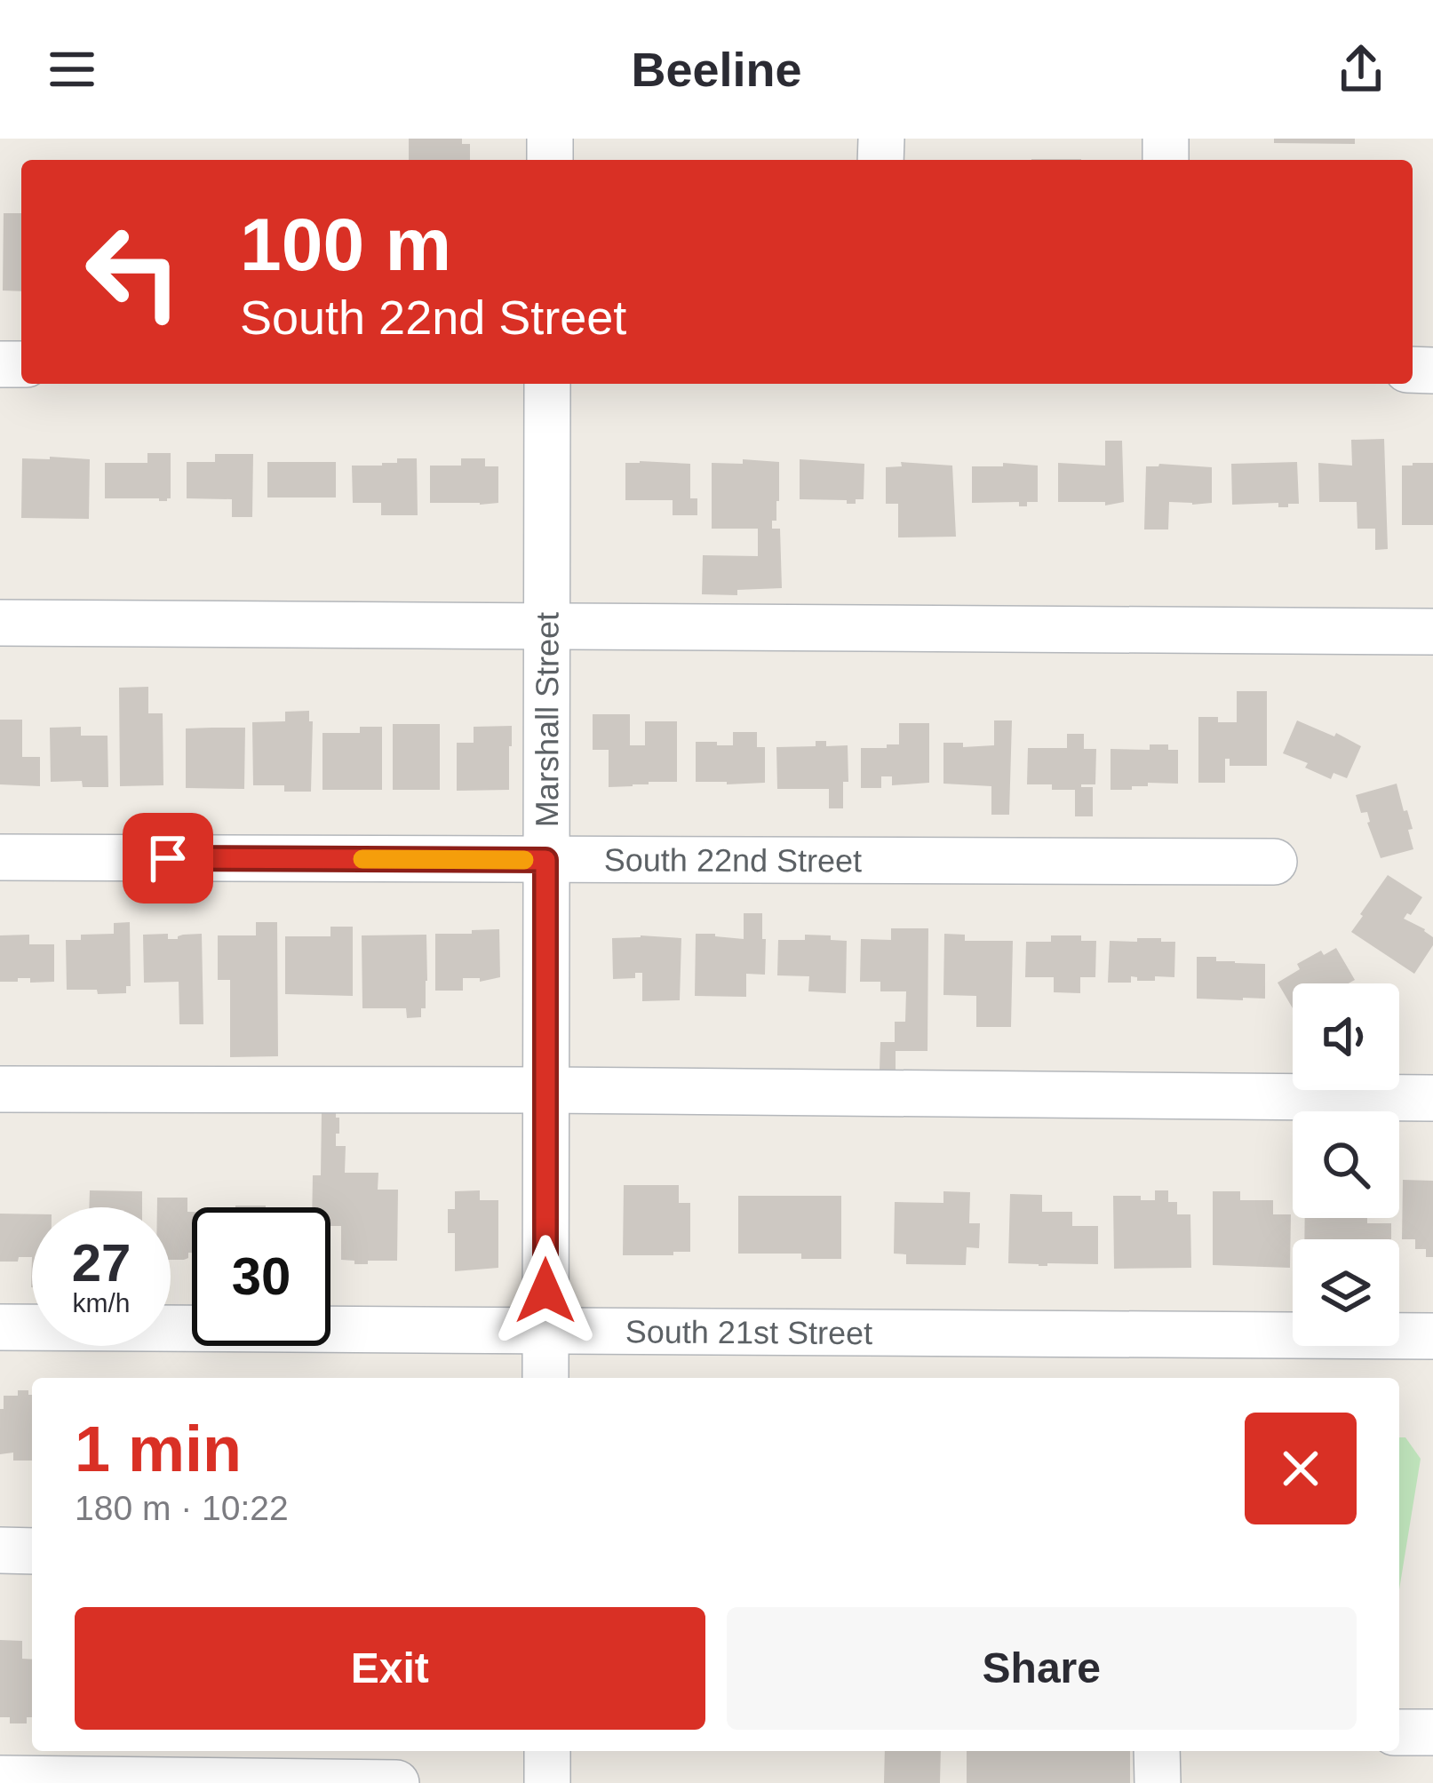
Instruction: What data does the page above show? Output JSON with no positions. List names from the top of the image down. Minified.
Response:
{"streets":{"street":["Marshall Street","South 22nd Street","South 21st Street"]},"crossings":[["Marshall Street","South 22nd Street"],["Marshall Street","South 21st Street"]],"page":{"header":"Beeline","turn":["100 m","South 22nd Street"],"speed":"27 km/h","limit":"30","heading":["1 min","180 m · 10:22"],"buttons":["Exit","Share"]}}
